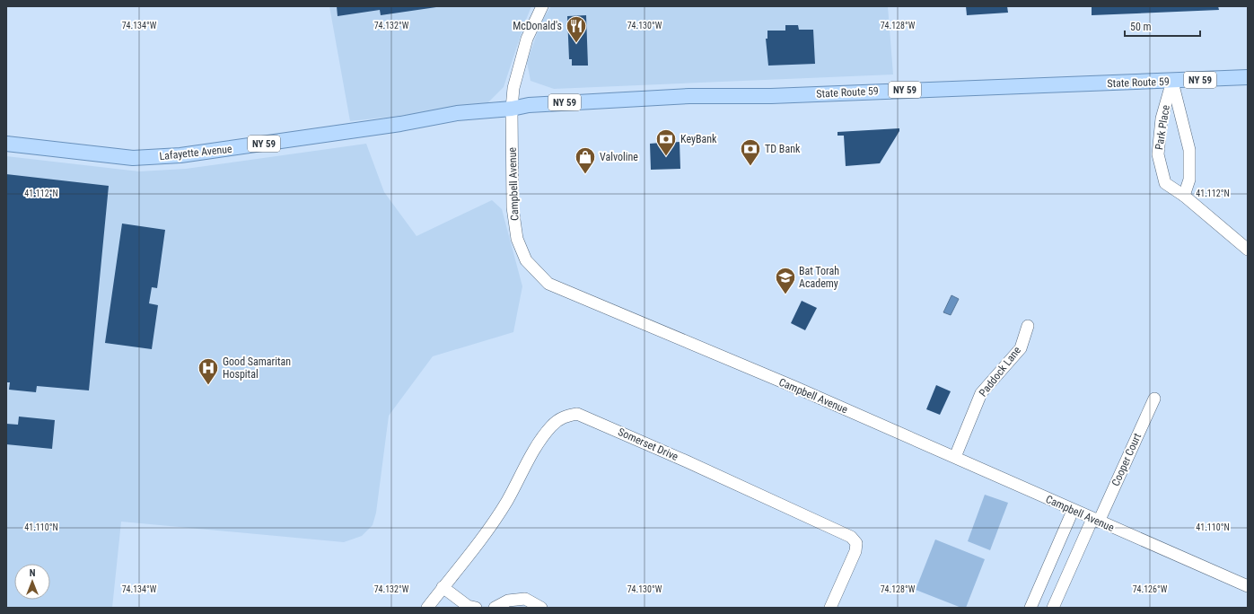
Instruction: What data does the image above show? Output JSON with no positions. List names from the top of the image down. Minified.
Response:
{"streets":{"main road":["NY 59","State Route 59","Lafayette Avenue"],"street":["Park Place","Campbell Avenue","Paddock Lane","Somerset Drive","Cooper Court"]},"crossings":[["State Route 59","Park Place"],["State Route 59","Lafayette Avenue"],["State Route 59","Campbell Avenue"],["Lafayette Avenue","Campbell Avenue"],["Campbell Avenue","Paddock Lane"],["Campbell Avenue","Cooper Court"]],"places":{"restaurant":["McDonald's"],"bank":["KeyBank","TD Bank"],"shop":["Valvoline"],"school or university":["Bat Torah Academy"],"hospital":["Good Samaritan Hospital"]},"scale_bar":"50 m","north":"top","coordinates":["74.134°W","74.132°W","74.130°W","74.128°W","41.112°N","41.110°N","74.126°W"]}
